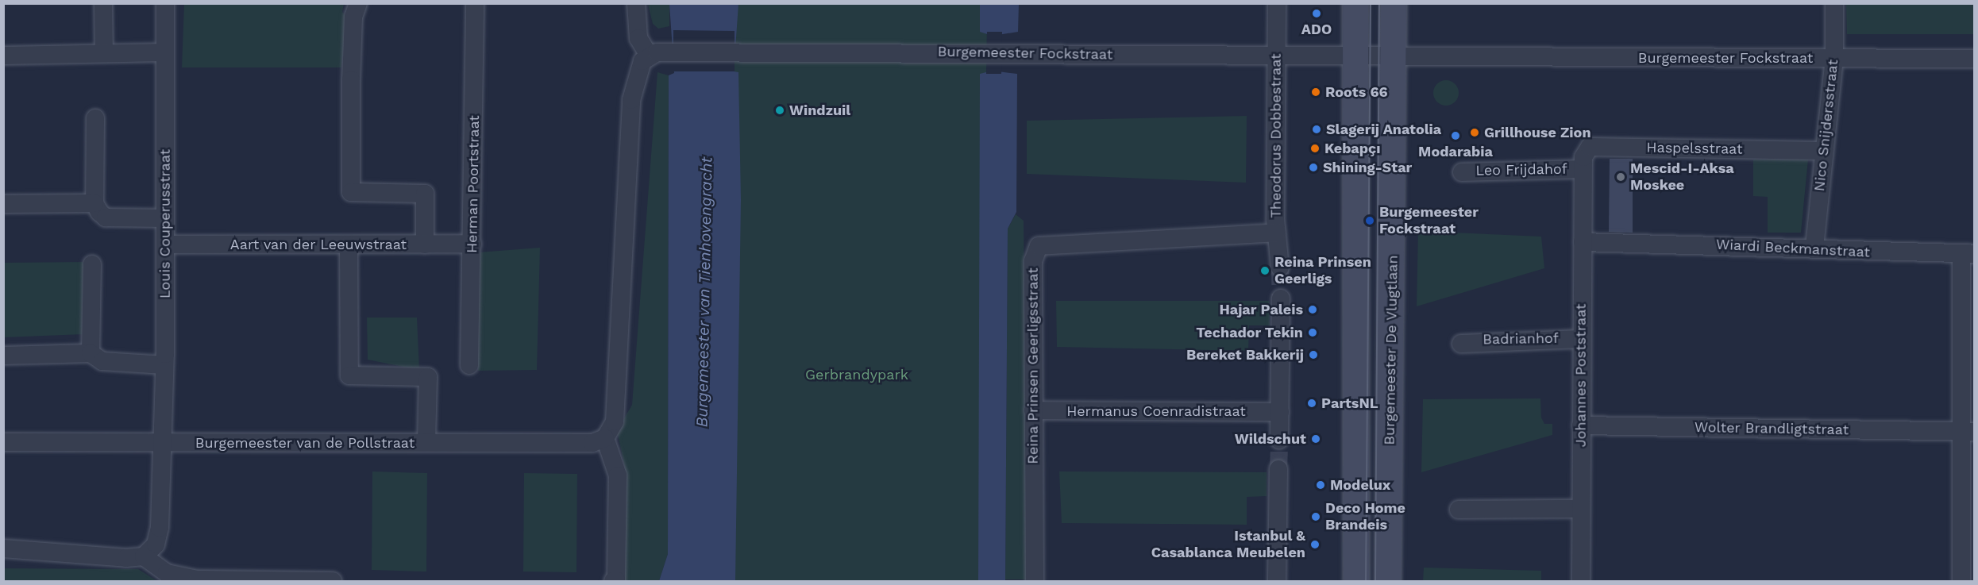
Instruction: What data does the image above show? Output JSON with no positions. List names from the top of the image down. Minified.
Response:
{"streets":{"main road":["Burgemeester De Vlugtlaan"],"street":["Burgemeester Fockstraat","Nico Snijdersstraat","Theodorus Dobbestraat","Haspelsstraat","Leo Frijdahof","Herman Poortstraat","Louis Couperusstraat","Aart van der Leeuwstraat","Wiardi Beckmanstraat","Badrianhof","Reina Prinsen Geerligsstraat","Johannes Poststraat","Hermanus Coenradistraat","Wolter Brandligtstraat","Burgemeester van de Pollstraat"]},"crossings":[["Burgemeester Fockstraat","Nico Snijdersstraat"],["Burgemeester Fockstraat","Theodorus Dobbestraat"],["Burgemeester Fockstraat","Burgemeester De Vlugtlaan"],["Nico Snijdersstraat","Haspelsstraat"],["Nico Snijdersstraat","Wiardi Beckmanstraat"],["Theodorus Dobbestraat","Reina Prinsen Geerligsstraat"],["Haspelsstraat","Leo Frijdahof"],["Haspelsstraat","Johannes Poststraat"],["Leo Frijdahof","Johannes Poststraat"],["Herman Poortstraat","Aart van der Leeuwstraat"],["Louis Couperusstraat","Aart van der Leeuwstraat"],["Louis Couperusstraat","Burgemeester van de Pollstraat"],["Wiardi Beckmanstraat","Johannes Poststraat"],["Badrianhof","Johannes Poststraat"],["Reina Prinsen Geerligsstraat","Hermanus Coenradistraat"],["Johannes Poststraat","Wolter Brandligtstraat"]],"water":["Burgemeester van Tienhovengracht"],"parks":["Gerbrandypark"],"places":["ADO","Roots 66","Windzuil","Slagerij Anatolia","Grillhouse Zion","Modarabia","Kebapçı","Shining-Star","Mescid-I-Aksa Moskee","Burgemeester Fockstraat","Reina Prinsen Geerligs","Hajar Paleis","Techador Tekin","Bereket Bakkerij","PartsNL","Wildschut","Modelux","Deco Home Brandeis","Istanbul & Casablanca Meubelen"]}
